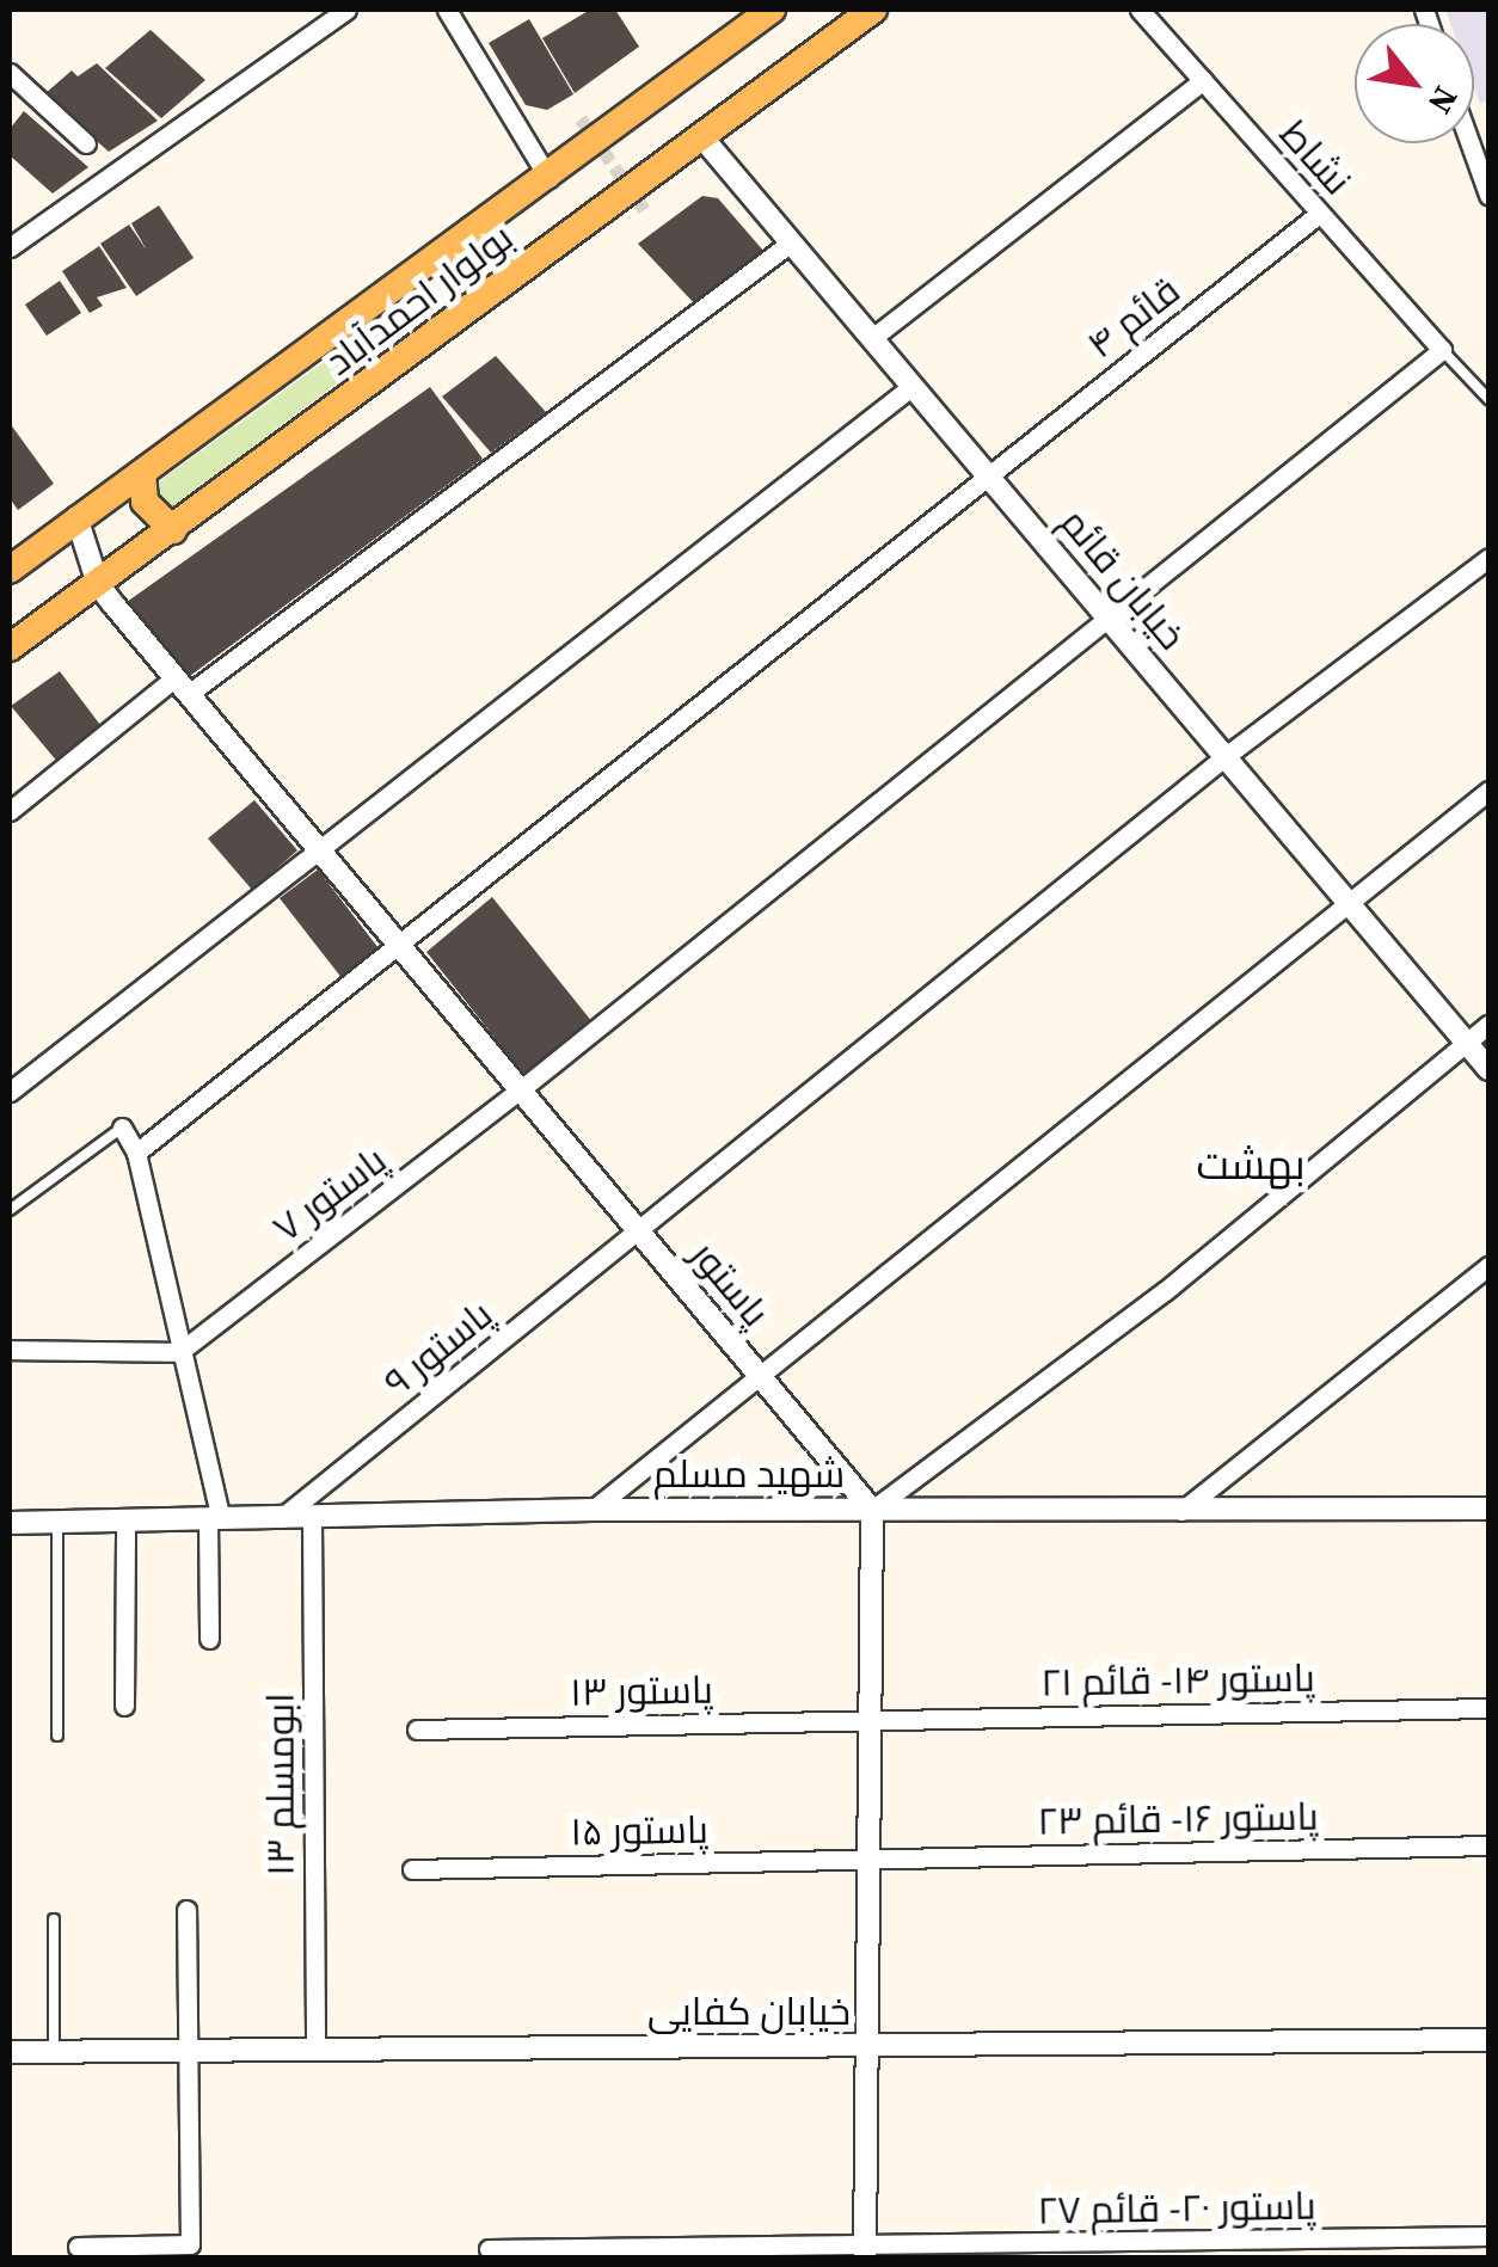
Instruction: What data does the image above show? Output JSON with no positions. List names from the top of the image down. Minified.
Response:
{"streets":{"main road":["بولوار احمدآباد"],"street":["نشاط","قائم ۴","خیابان قائم","پاستور ۷","پاستور","پاستور ۹","شهید مسلم","پاستور ۱۴- قائم ۲۱","پاستور ۱۳","ابومسلم ۱۳","پاستور ۱۶- قائم ۲۳","پاستور ۱۵","خیابان کفایی","پاستور ۲۰- قائم ۲۷"]},"crossings":[["نشاط","قائم ۴"],["نشاط","پاستور ۷"],["بولوار احمدآباد","خیابان قائم"],["بولوار احمدآباد","پاستور"],["قائم ۴","خیابان قائم"],["قائم ۴","پاستور"],["خیابان قائم","پاستور ۷"],["خیابان قائم","پاستور ۹"],["پاستور ۷","پاستور"],["پاستور","پاستور ۹"],["پاستور","شهید مسلم"],["پاستور ۹","شهید مسلم"],["شهید مسلم","ابومسلم ۱۳"],["پاستور ۱۴- قائم ۲۱","پاستور ۱۳"],["ابومسلم ۱۳","خیابان کفایی"],["پاستور ۱۶- قائم ۲۳","پاستور ۱۵"]],"districts":["بهشت"],"north":"bottom right"}
